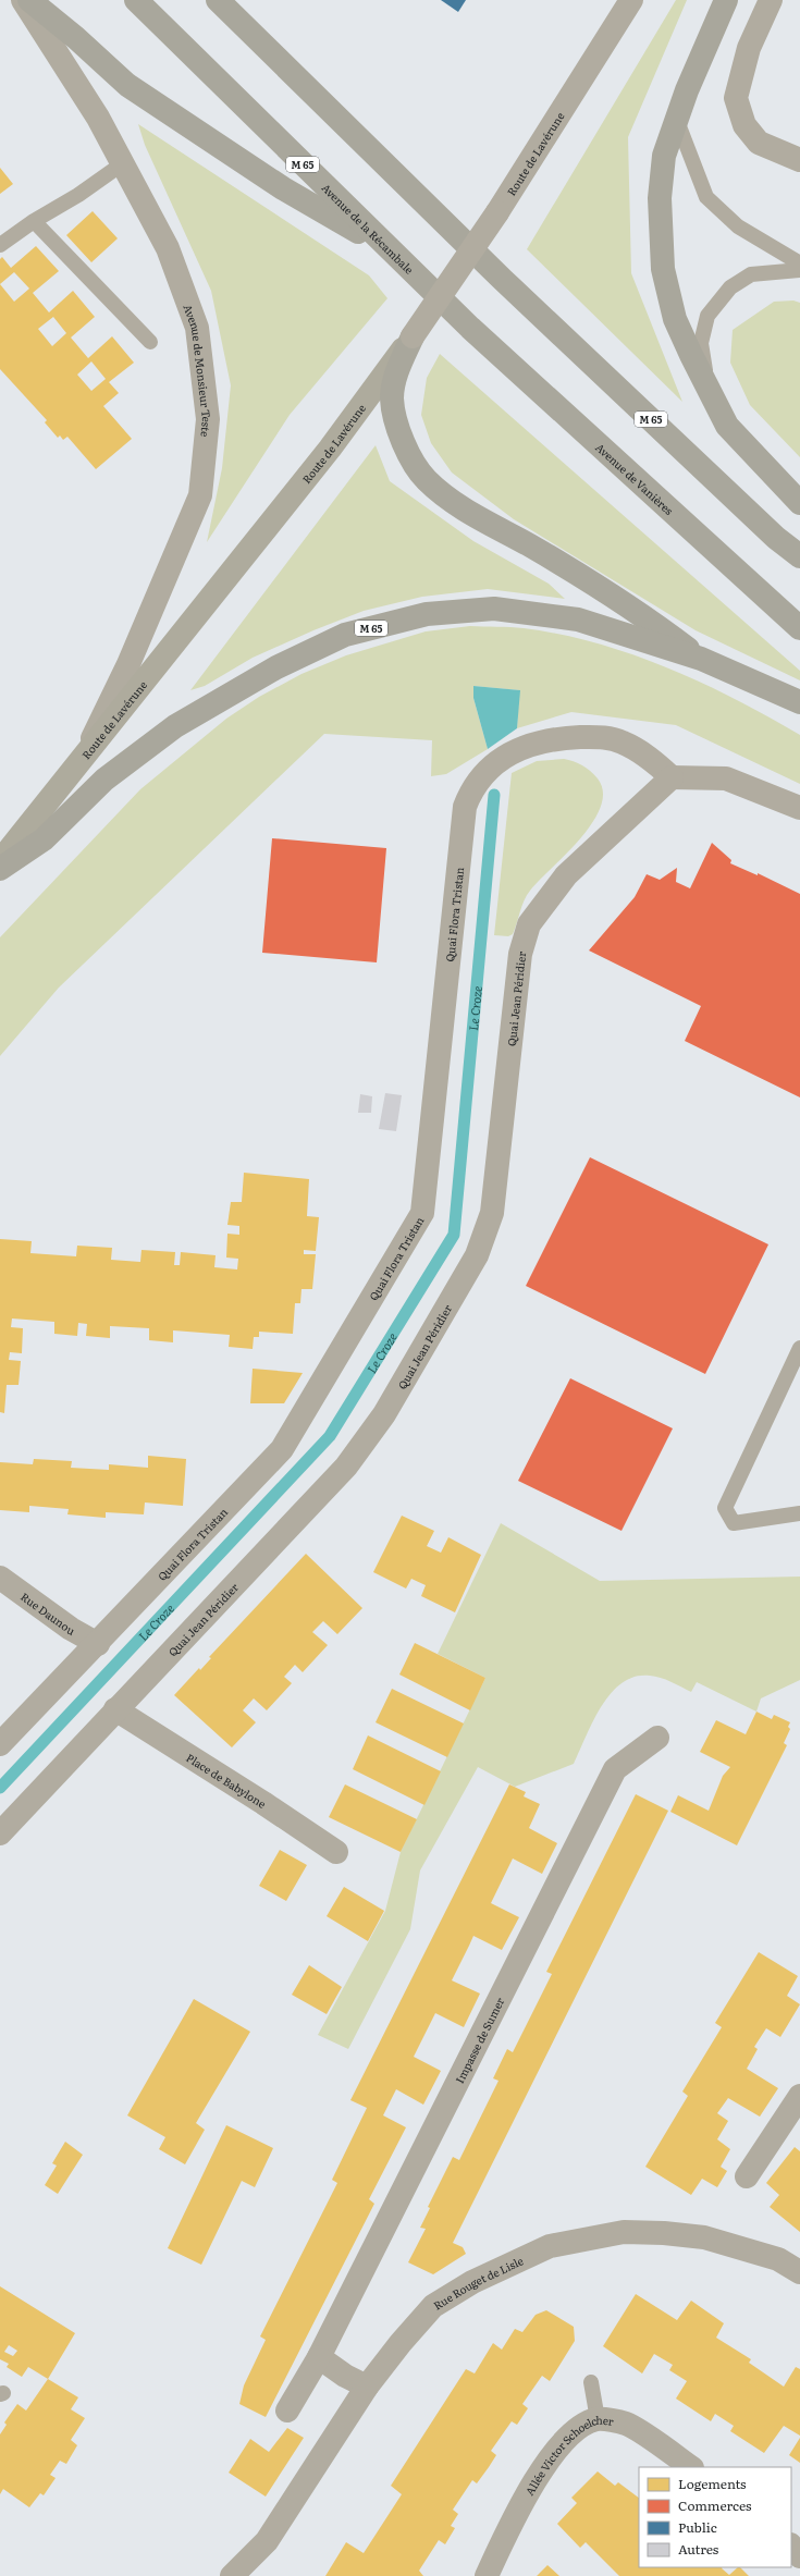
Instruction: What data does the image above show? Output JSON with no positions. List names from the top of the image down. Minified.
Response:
{"streets":{"main road":["Route de Lavérune","M 65","Avenue de la Récambale","Avenue de Vanières"],"street":["Avenue de Monsieur Teste","Quai Flora Tristan","Quai Jean Péridier","Rue Daunou","Place de Babylone","Impasse de Sumer","Rue Rouget de Lisle","Allée Victor Schoelcher"]},"crossings":[["Route de Lavérune","M 65"],["Route de Lavérune","Avenue de Monsieur Teste"],["Avenue de la Récambale","Avenue de Vanières"],["Quai Flora Tristan","Quai Jean Péridier"],["Quai Flora Tristan","Rue Daunou"],["Quai Jean Péridier","Place de Babylone"]],"water":["Le Croze"],"legend":["Logements","Commerces","Public","Autres"]}
